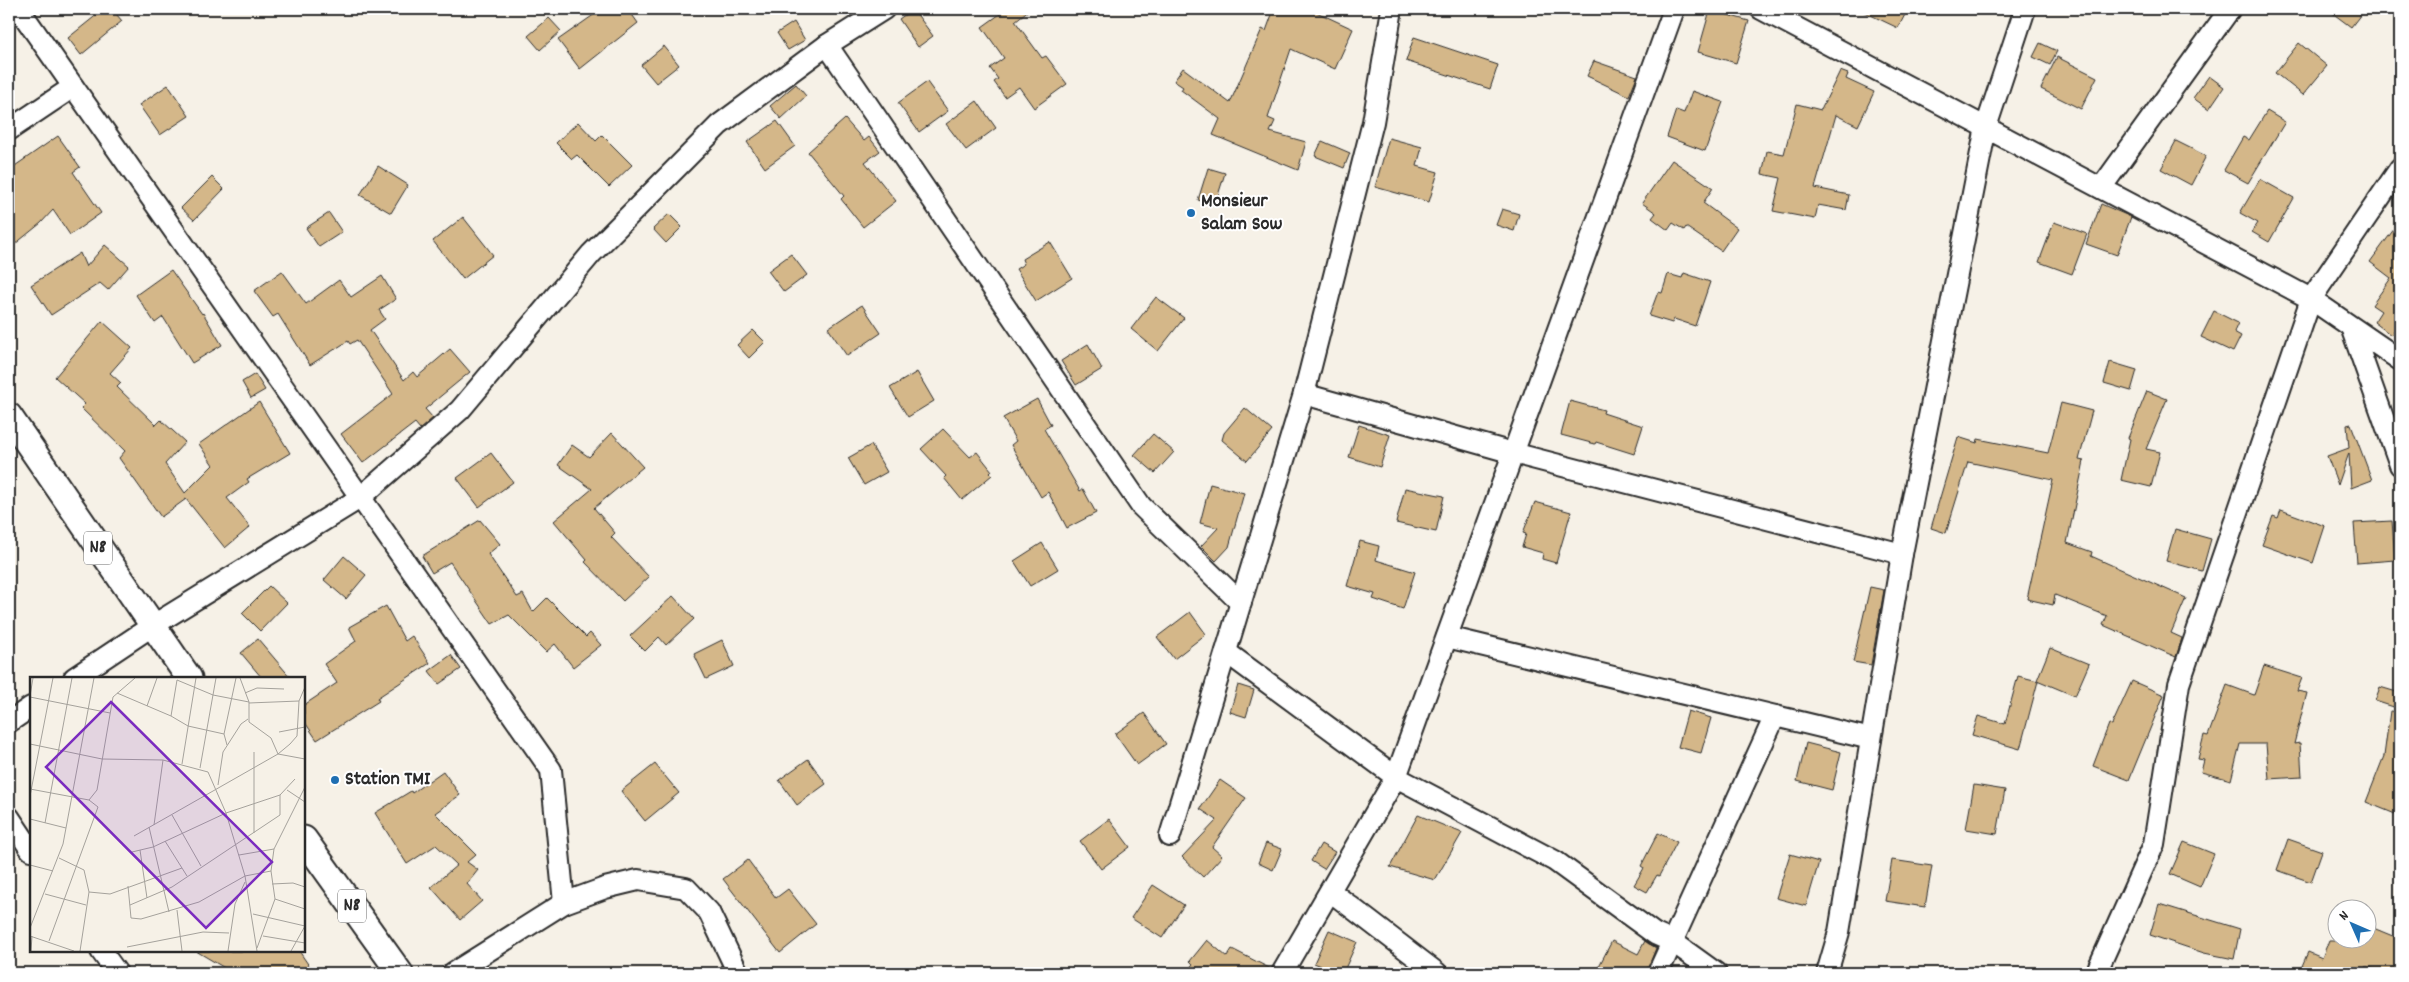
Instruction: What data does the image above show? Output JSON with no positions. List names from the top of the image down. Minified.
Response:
{"streets":{"main road":["N8"]},"places":["Monsieur Salam Sow","Station TMI"],"north":"top left"}
